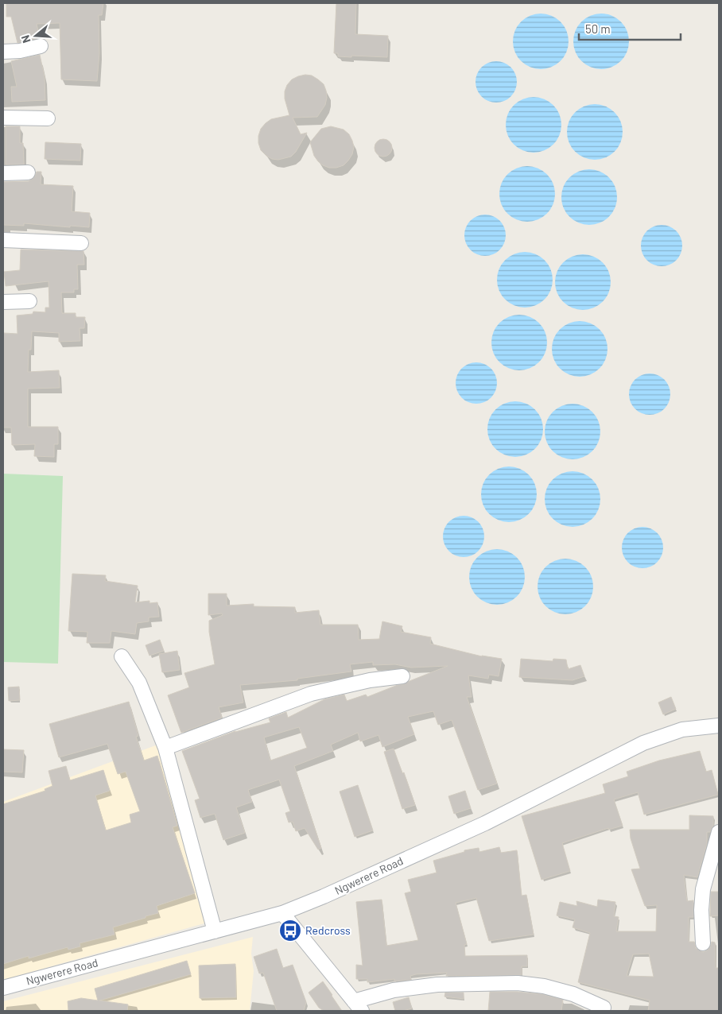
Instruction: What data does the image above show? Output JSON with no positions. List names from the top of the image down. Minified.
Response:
{"streets":{"street":["Ngwerere Road"]},"places":{"bus stop":["Redcross"]},"scale_bar":"50 m","north":"left"}
